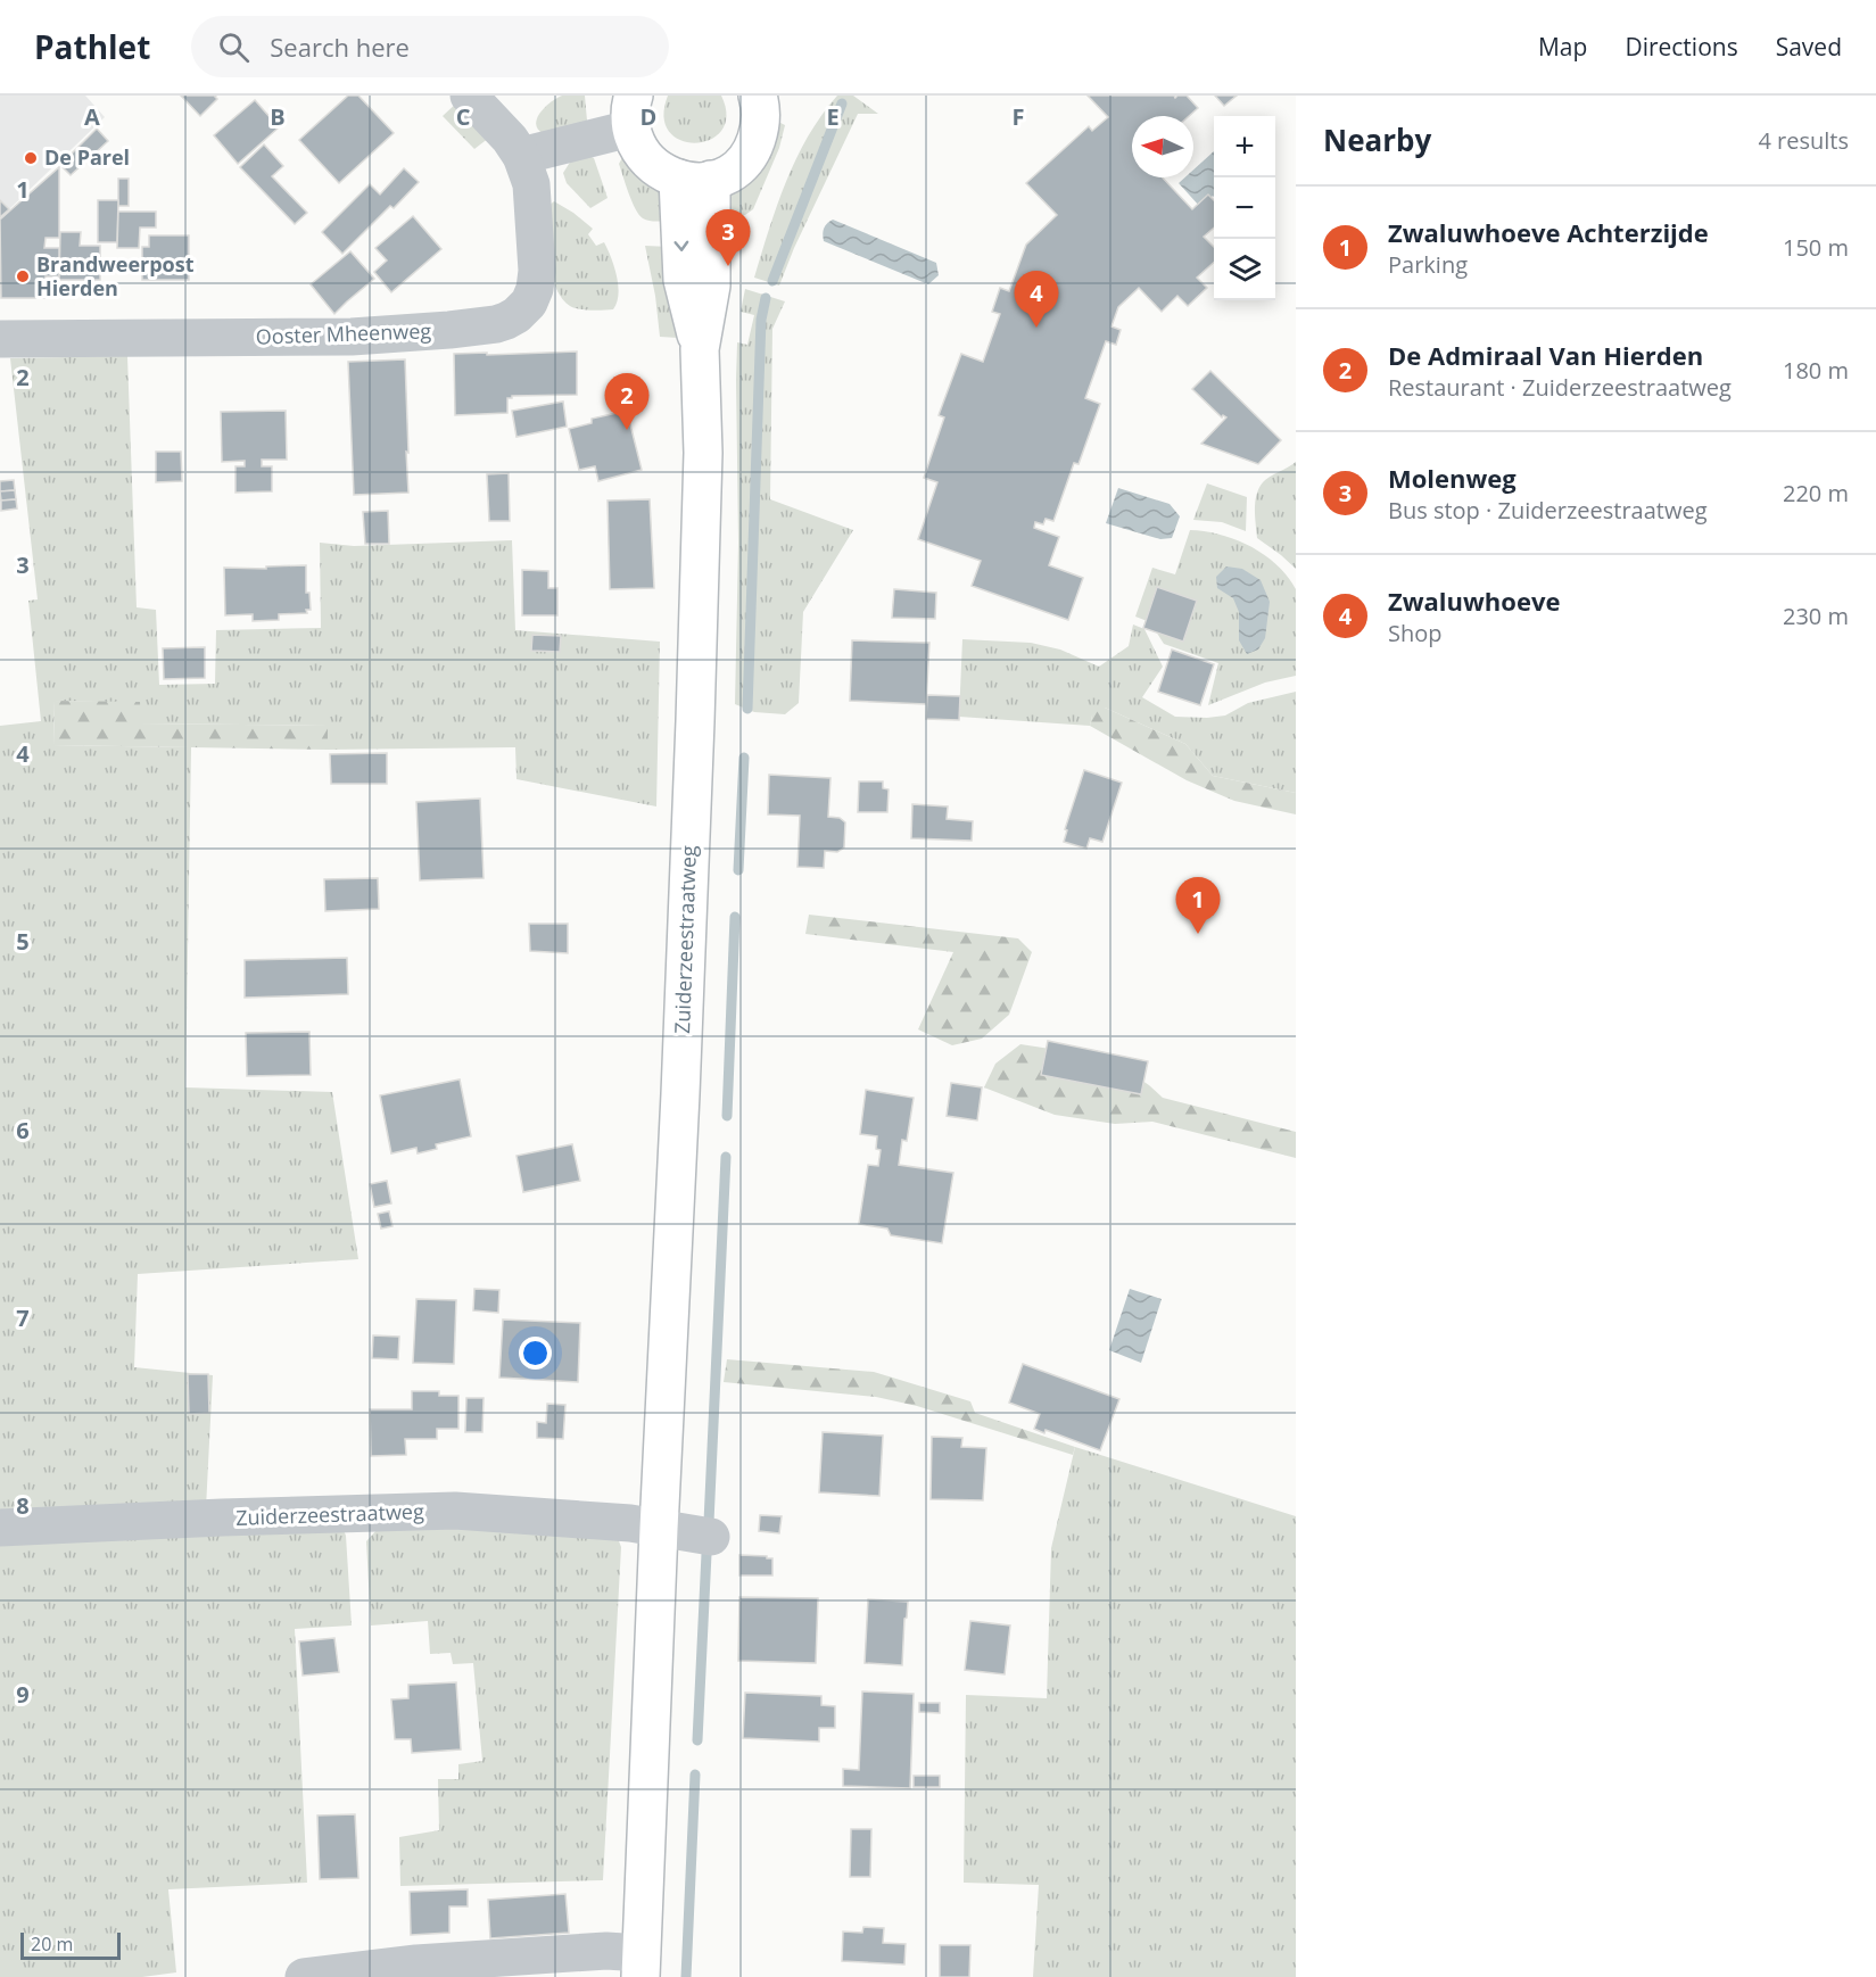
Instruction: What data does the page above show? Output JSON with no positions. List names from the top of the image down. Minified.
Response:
{"streets":{"main road":["Zuiderzeestraatweg"],"street":["Ooster Mheenweg"]},"places":["De Parel","Brandweerpost Hierden"],"scale_bar":"20 m","north":"left","page":{"header":"Pathlet","search":"Search here","nav":["Map","Directions","Saved"],"heading":["Nearby","4 results"],"map_buttons":["+","−"],"list":[{"mark":"1","name":"Zwaluwhoeve Achterzijde","note":"Parking","value":"150 m"},{"mark":"2","name":"De Admiraal Van Hierden","note":"Restaurant · Zuiderzeestraatweg","value":"180 m"},{"mark":"3","name":"Molenweg","note":"Bus stop · Zuiderzeestraatweg","value":"220 m"},{"mark":"4","name":"Zwaluwhoeve","note":"Shop","value":"230 m"}],"pins":["3","4","2","1"],"scale":"20 m"},"grid":{"columns":["A","B","C","D","E","F"],"rows":["1","2","3","4","5","6","7","8","9"]}}
